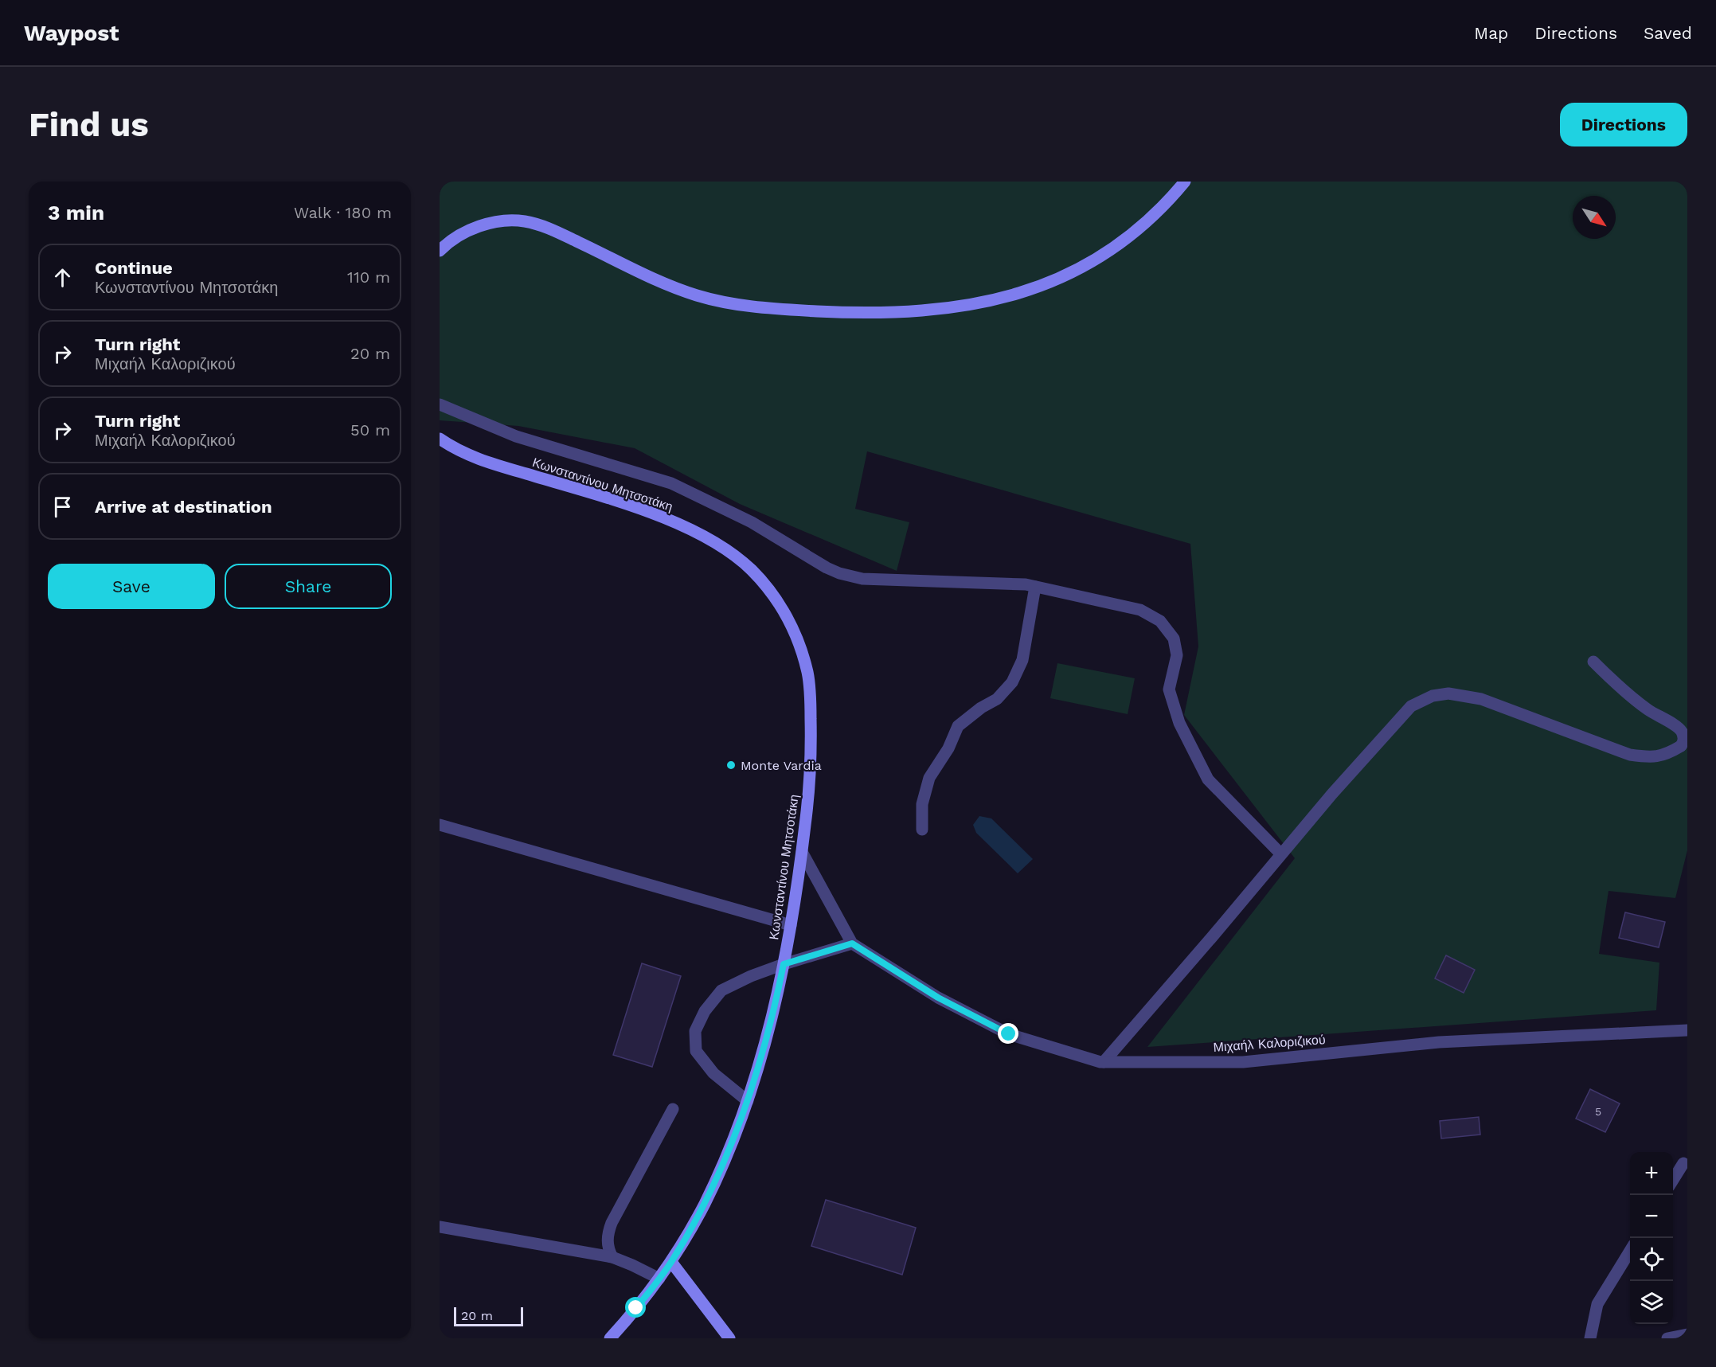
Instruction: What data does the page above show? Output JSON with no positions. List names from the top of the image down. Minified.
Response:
{"streets":{"main road":["Κωνσταντίνου Μητσοτάκη"],"street":["Μιχαήλ Καλοριζικού"]},"crossings":[["Κωνσταντίνου Μητσοτάκη","Μιχαήλ Καλοριζικού"]],"places":["Monte Vardia"],"house_numbers":["5"],"scale_bar":"20 m","north":"bottom right","page":{"header":"Waypost","nav":["Map","Directions","Saved"],"buttons":["Directions",["Save","Share"]],"title":"Find us","heading":["3 min","Walk · 180 m"],"list":[["Continue","Κωνσταντίνου Μητσοτάκη","110 m"],["Turn right","Μιχαήλ Καλοριζικού","20 m"],["Turn right","Μιχαήλ Καλοριζικού","50 m"],"Arrive at destination"],"map_buttons":["+","−"],"scale":"20 m"}}
